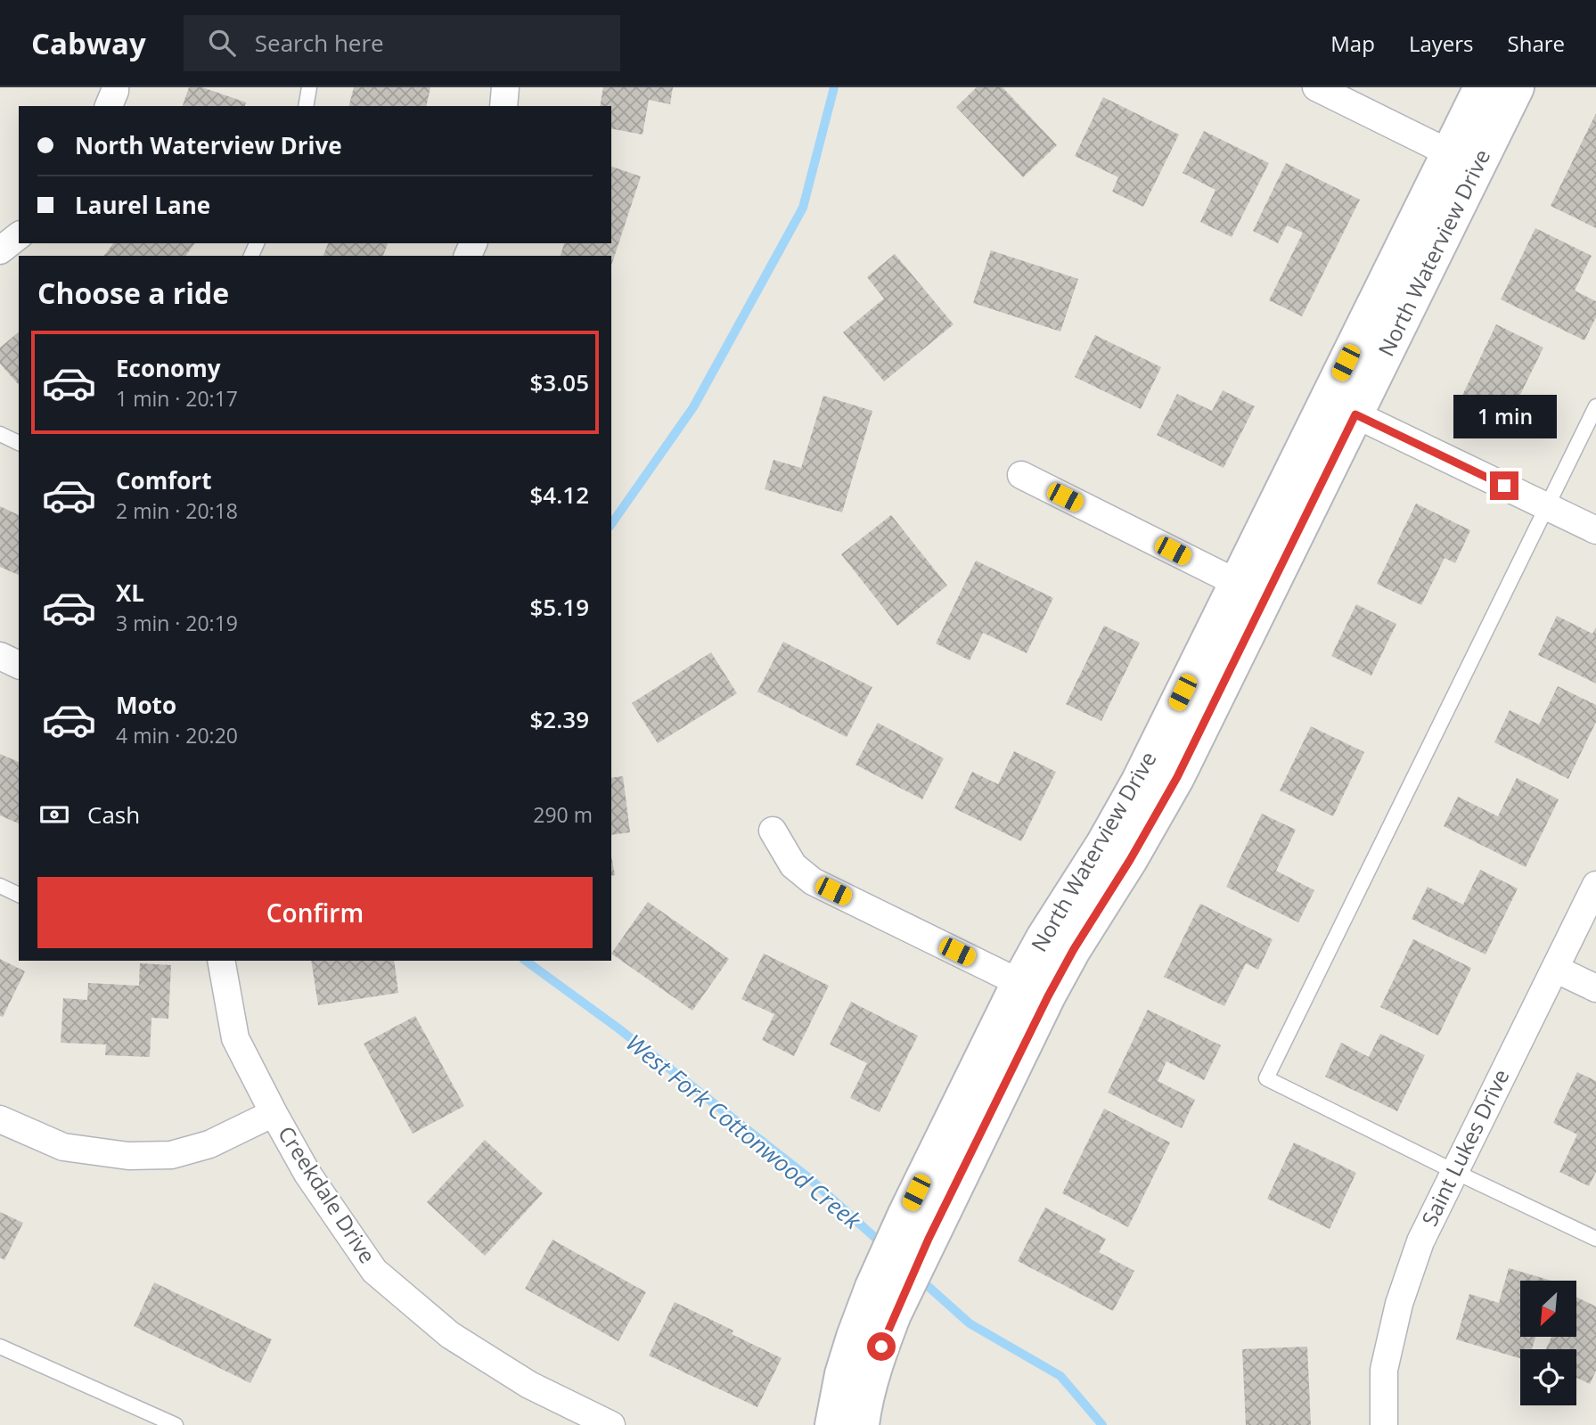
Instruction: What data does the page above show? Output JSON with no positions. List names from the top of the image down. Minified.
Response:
{"streets":{"street":["North Waterview Drive","Saint Lukes Drive","Creekdale Drive"]},"water":["West Fork Cottonwood Creek"],"north":"bottom left","page":{"header":"Cabway","search":"Search here","nav":["Map","Layers","Share"],"banner":["North Waterview Drive","Laurel Lane"],"heading":"Choose a ride","list":[{"name":"Economy","note":"1 min · 20:17","value":"$3.05"},{"name":"Comfort","note":"2 min · 20:18","value":"$4.12"},{"name":"XL","note":"3 min · 20:19","value":"$5.19"},{"name":"Moto","note":"4 min · 20:20","value":"$2.39"}],"bubble":"1 min","pay":["Cash","290 m"],"buttons":"Confirm"}}
